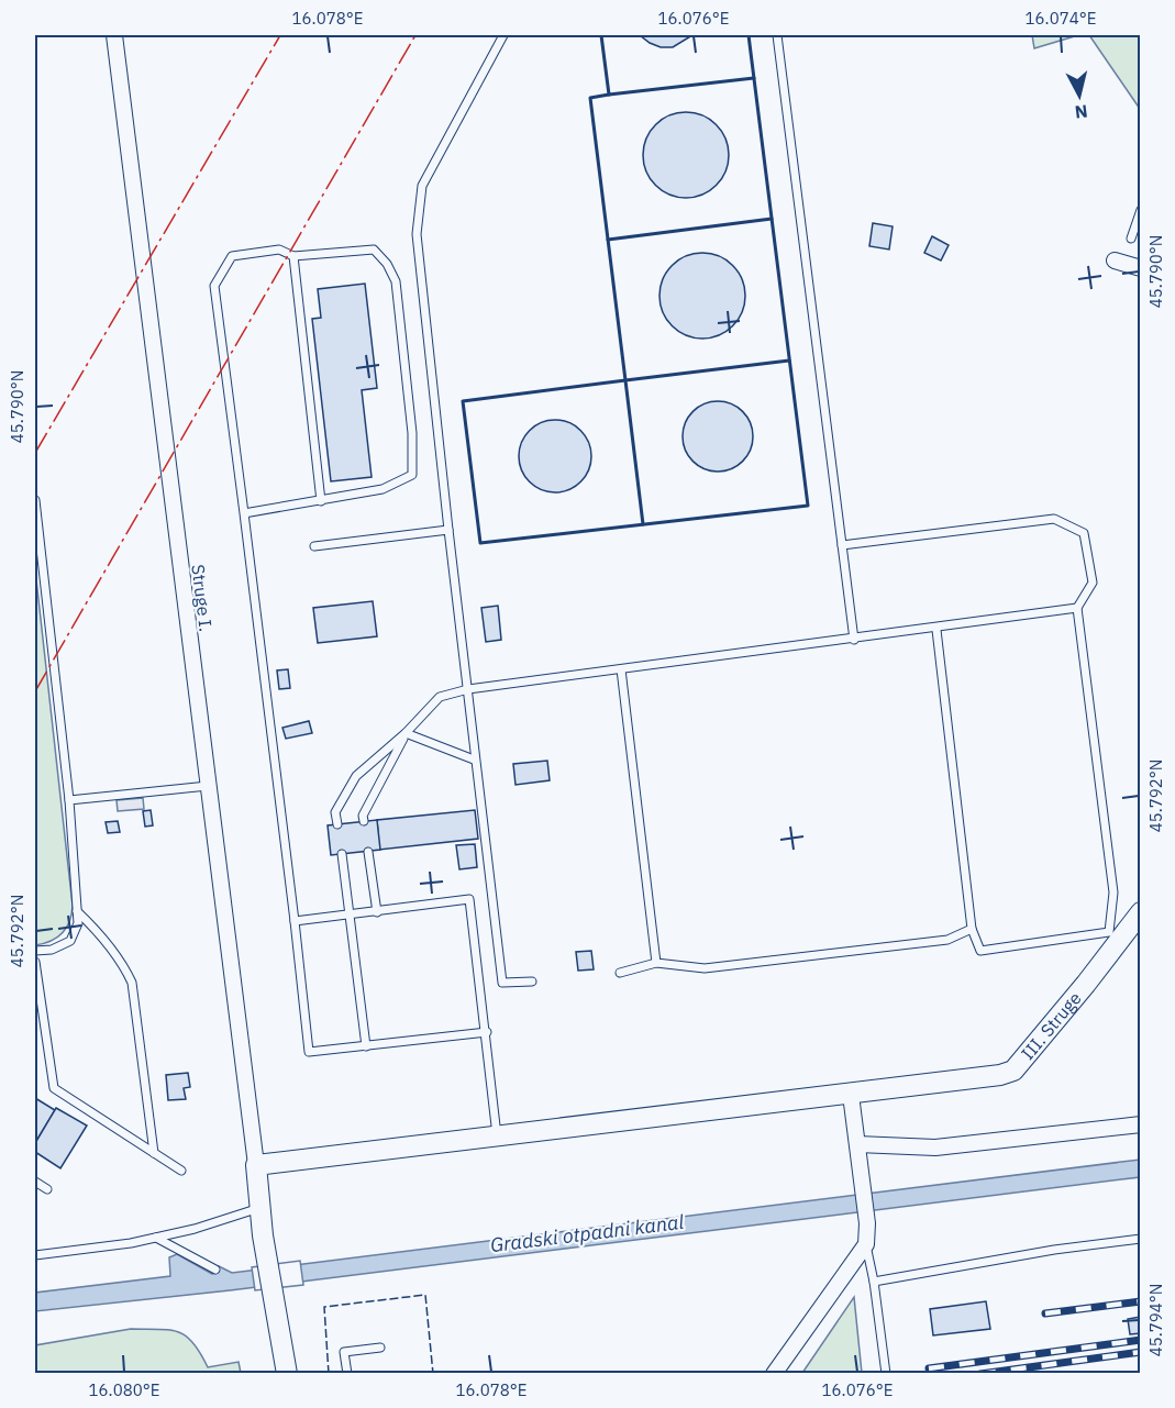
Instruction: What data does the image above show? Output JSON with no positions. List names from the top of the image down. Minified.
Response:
{"streets":{"street":["Struge I.","III. Struge"]},"crossings":[["Struge I.","III. Struge"]],"water":["Gradski otpadni kanal"],"north":"bottom","coordinates":["16.078°E","16.076°E","16.074°E","45.790°N","45.792°N","45.794°N","16.080°E"]}
